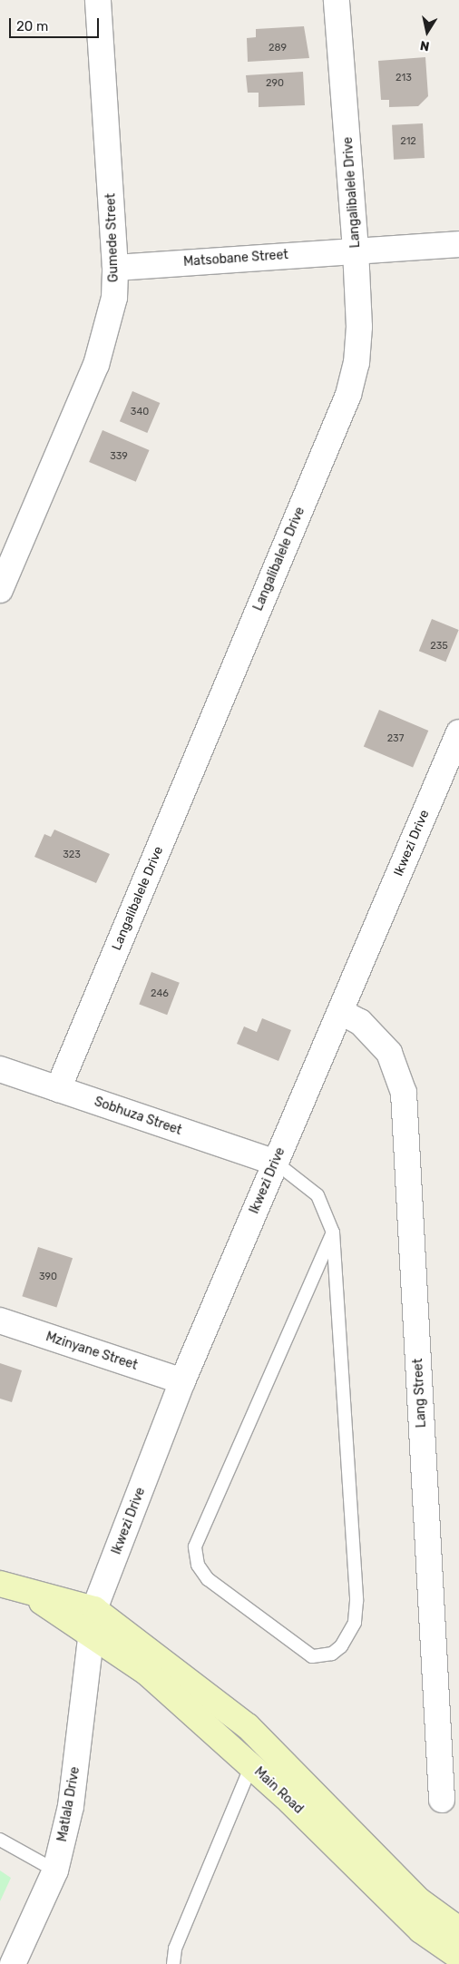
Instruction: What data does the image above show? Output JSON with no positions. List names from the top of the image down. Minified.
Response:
{"streets":{"street":["Langalibalele Drive","Gumede Street","Matsobane Street","Ikwezi Drive","Sobhuza Street","Mzinyane Street","Lang Street","Main Road","Matlala Drive"]},"crossings":[["Langalibalele Drive","Matsobane Street"],["Langalibalele Drive","Sobhuza Street"],["Gumede Street","Matsobane Street"],["Ikwezi Drive","Sobhuza Street"],["Ikwezi Drive","Mzinyane Street"],["Ikwezi Drive","Lang Street"],["Ikwezi Drive","Main Road"],["Ikwezi Drive","Matlala Drive"],["Main Road","Matlala Drive"]],"house_numbers":["289","213","290","212","340","339","235","237","323","246","390"],"scale_bar":"20 m","north":"bottom"}
